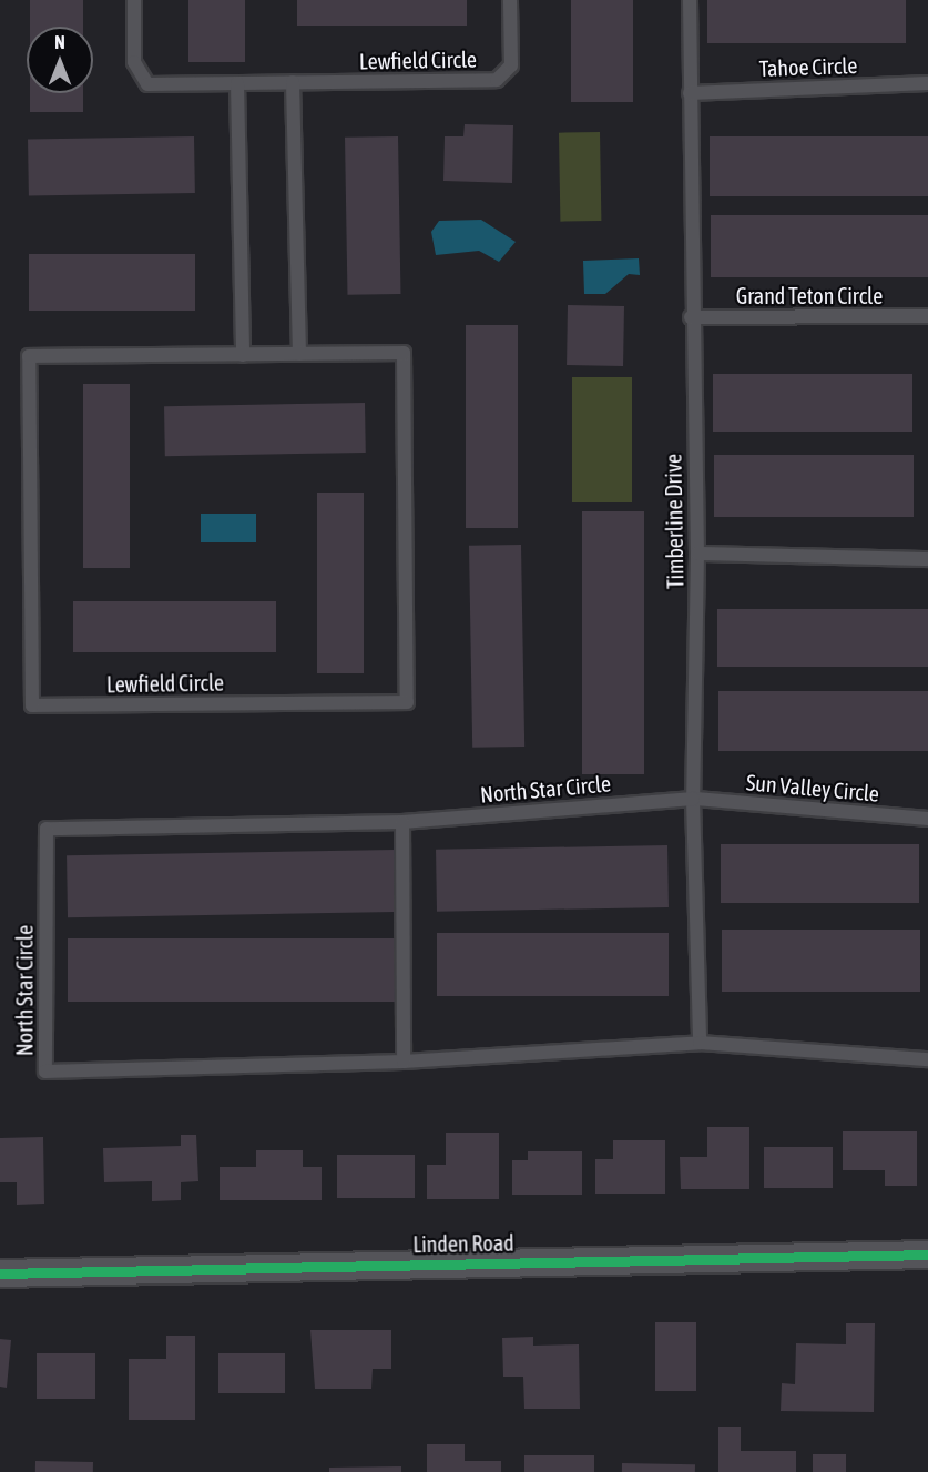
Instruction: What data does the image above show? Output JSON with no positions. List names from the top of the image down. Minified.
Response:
{"streets":{"street":["Linden Road"],"lane":["Lewfield Circle","Tahoe Circle","Grand Teton Circle","Timberline Drive","Sun Valley Circle","North Star Circle"]},"crossings":[["Tahoe Circle","Timberline Drive"],["Grand Teton Circle","Timberline Drive"],["Timberline Drive","Sun Valley Circle"],["Timberline Drive","North Star Circle"],["Sun Valley Circle","North Star Circle"]],"north":"top"}
